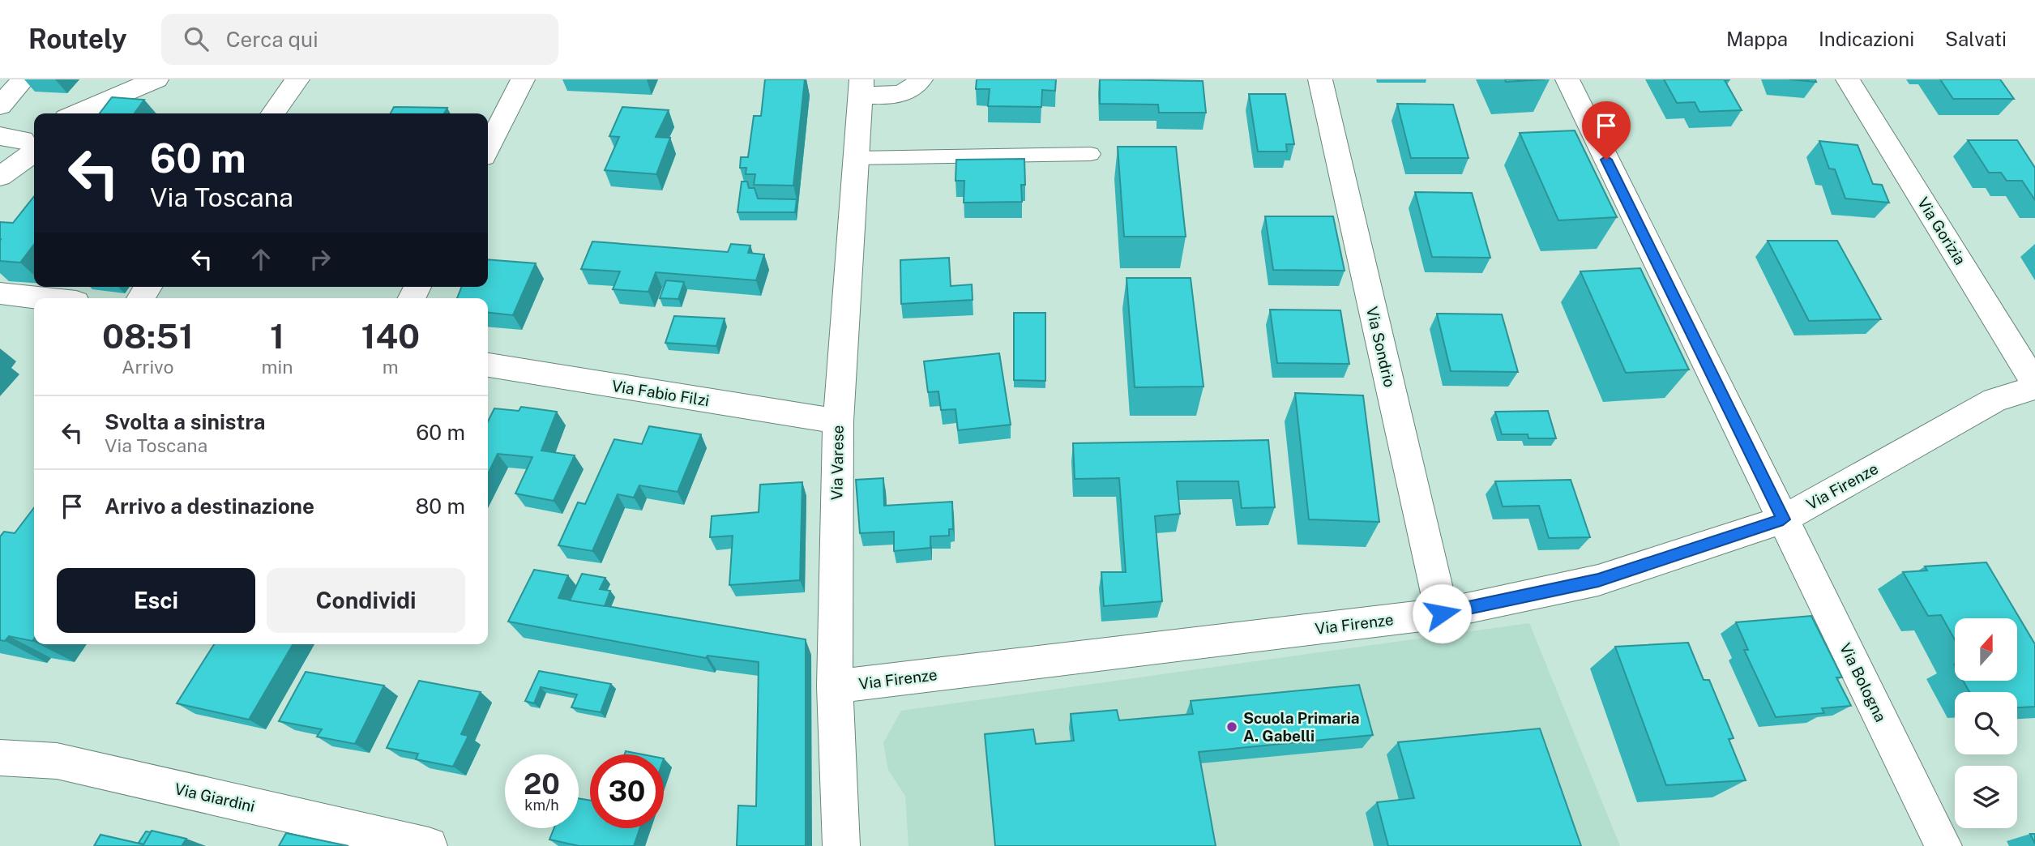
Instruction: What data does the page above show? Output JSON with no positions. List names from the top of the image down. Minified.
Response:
{"streets":{"street":["Via Gorizia","Via Sondrio","Via Fabio Filzi","Via Varese","Via Firenze","Via Bologna","Via Giardini"]},"crossings":[["Via Sondrio","Via Firenze"],["Via Fabio Filzi","Via Varese"],["Via Varese","Via Firenze"],["Via Firenze","Via Bologna"]],"places":["Scuola Primaria A. Gabelli"],"north":"top","page":{"header":"Routely","search":"Cerca qui","nav":["Mappa","Indicazioni","Salvati"],"turn":["60 m","Via Toscana"],"eta":["08:51","Arrivo","1","min","140","m"],"list":[{"name":"Svolta a sinistra","note":"Via Toscana","value":"60 m"},{"name":"Arrivo a destinazione","value":"80 m"}],"buttons":["Esci","Condividi"],"speed":"20 km/h","limit":"30"}}
